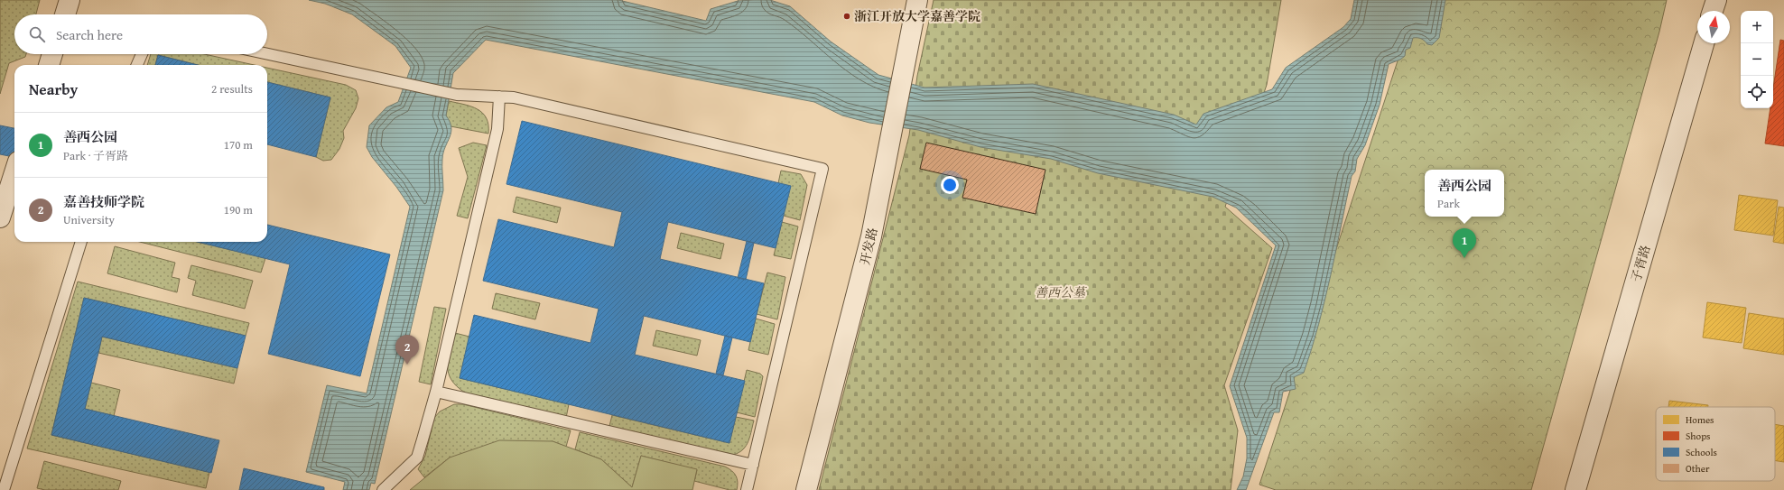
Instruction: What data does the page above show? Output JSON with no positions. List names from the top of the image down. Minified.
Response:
{"streets":{"street":["开发路","子胥路"]},"parks":["善西公墓"],"places":["浙江开放大学嘉善学院"],"legend":["Homes","Shops","Schools","Other"],"north":"top","page":{"map_buttons":["+","−"],"search":"Search here","heading":["Nearby","2 results"],"list":[{"mark":"1","name":"善西公园","note":"Park · 子胥路","value":"170 m"},{"mark":"2","name":"嘉善技师学院","note":"University","value":"190 m"}],"popup":["善西公园","Park"],"pins":["1","2"]}}
